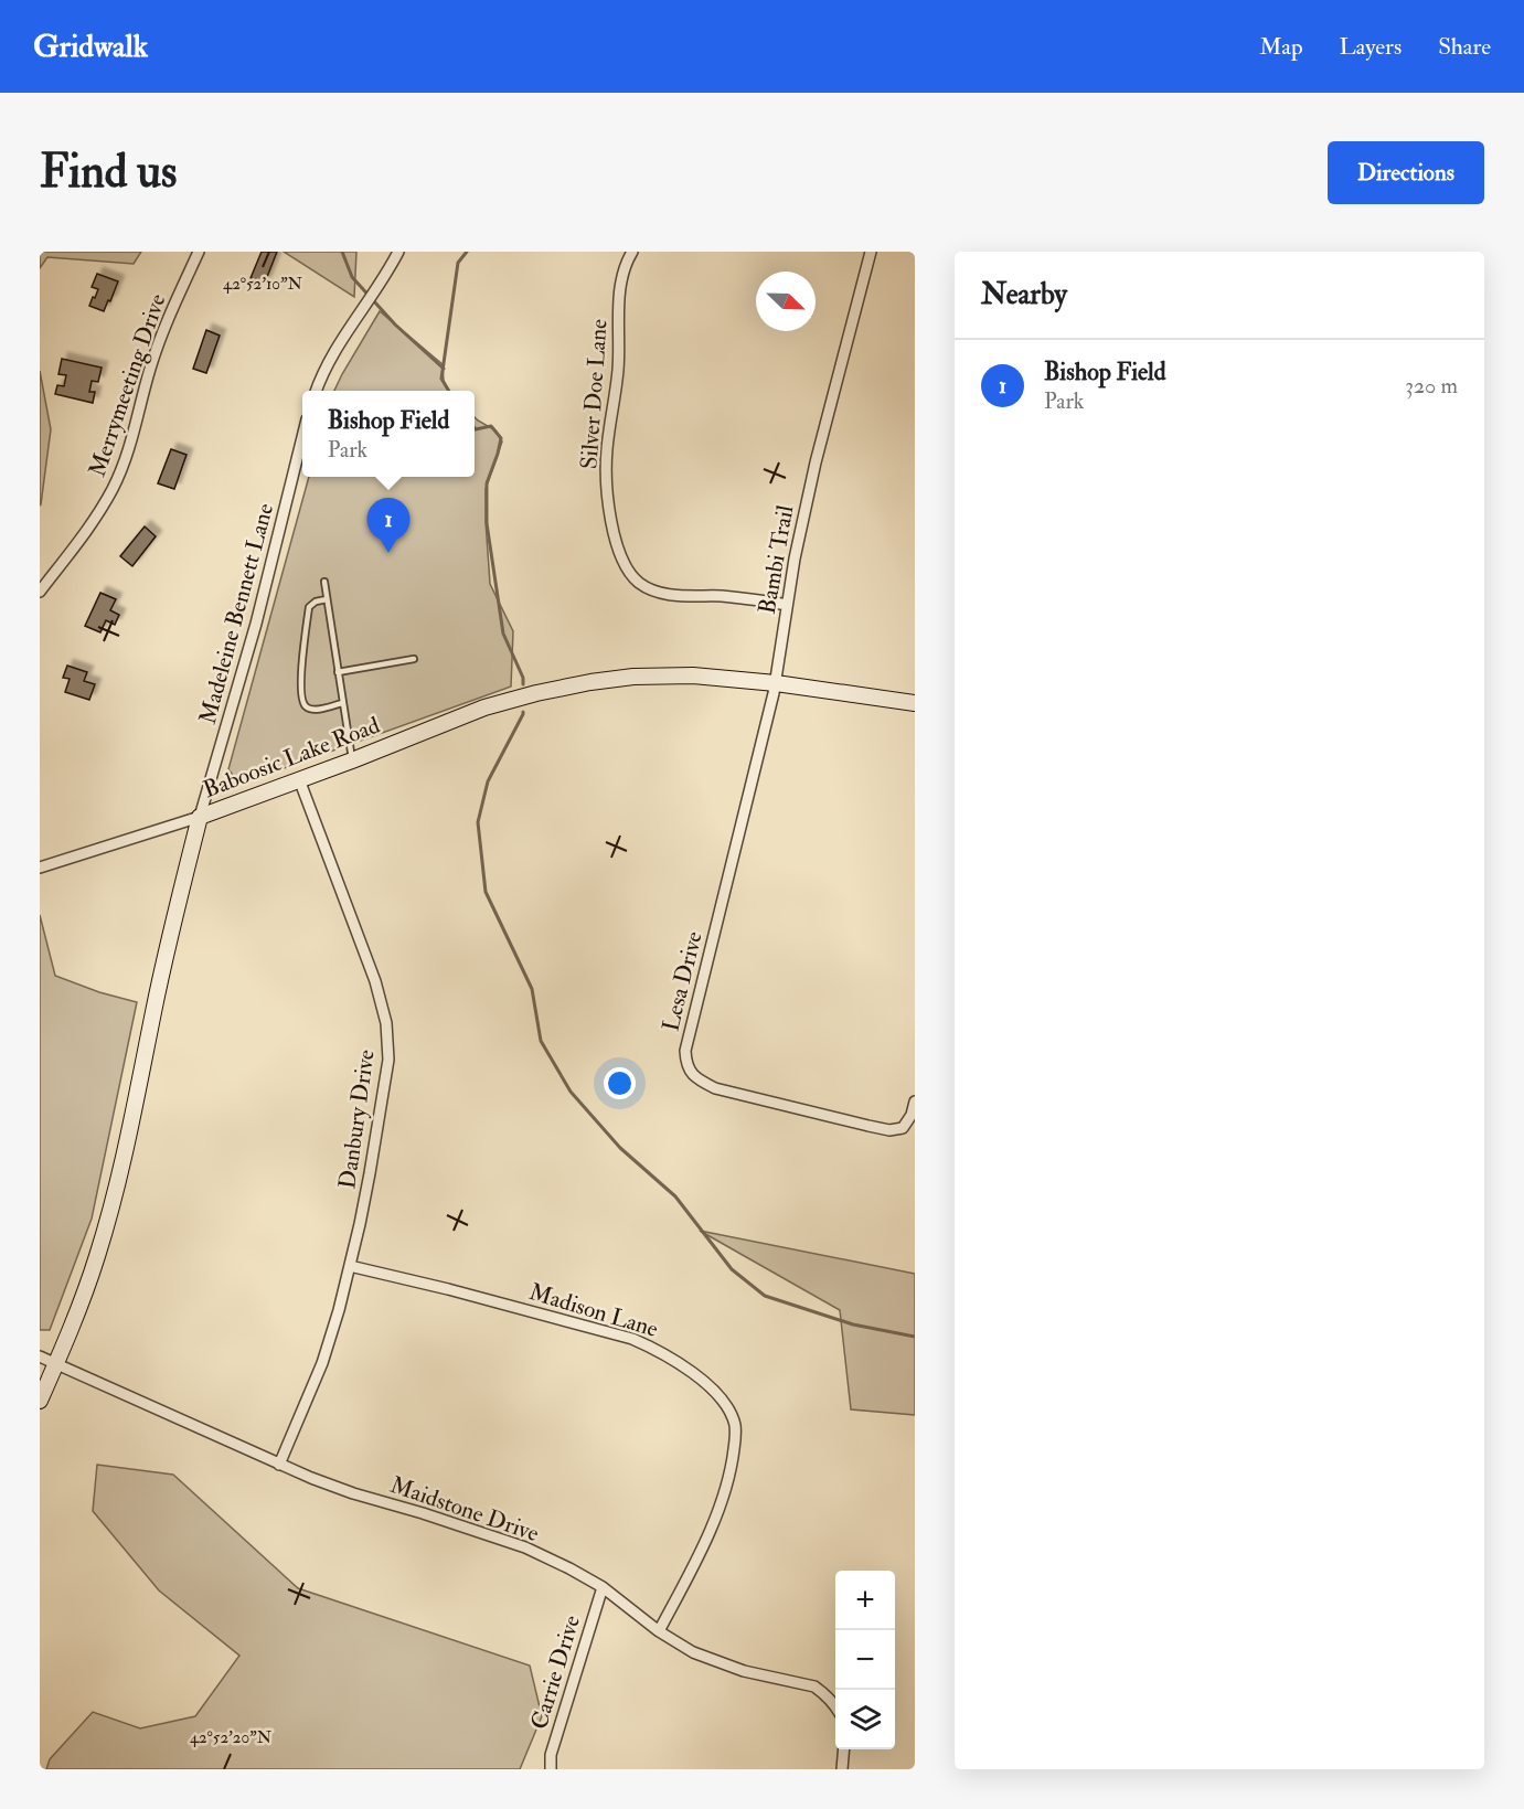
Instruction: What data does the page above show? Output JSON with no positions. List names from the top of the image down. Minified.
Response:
{"streets":{"street":["Merrymeeting Drive","Silver Doe Lane","Bambi Trail","Madeleine Bennett Lane","Baboosic Lake Road","Lesa Drive","Danbury Drive","Madison Lane","Maidstone Drive","Carrie Drive"]},"crossings":[["Silver Doe Lane","Bambi Trail"],["Bambi Trail","Baboosic Lake Road"],["Bambi Trail","Lesa Drive"],["Madeleine Bennett Lane","Baboosic Lake Road"],["Baboosic Lake Road","Lesa Drive"],["Baboosic Lake Road","Danbury Drive"],["Baboosic Lake Road","Maidstone Drive"],["Danbury Drive","Madison Lane"],["Danbury Drive","Maidstone Drive"],["Madison Lane","Maidstone Drive"],["Maidstone Drive","Carrie Drive"]],"north":"bottom right","page":{"header":"Gridwalk","nav":["Map","Layers","Share"],"buttons":"Directions","title":"Find us","heading":"Nearby","list":[{"mark":"1","name":"Bishop Field","note":"Park","value":"320 m"}],"popup":["Bishop Field","Park"],"pins":"1","map_buttons":["+","−"]},"coordinates":["42°52'10\"N","42°52'20\"N"]}
